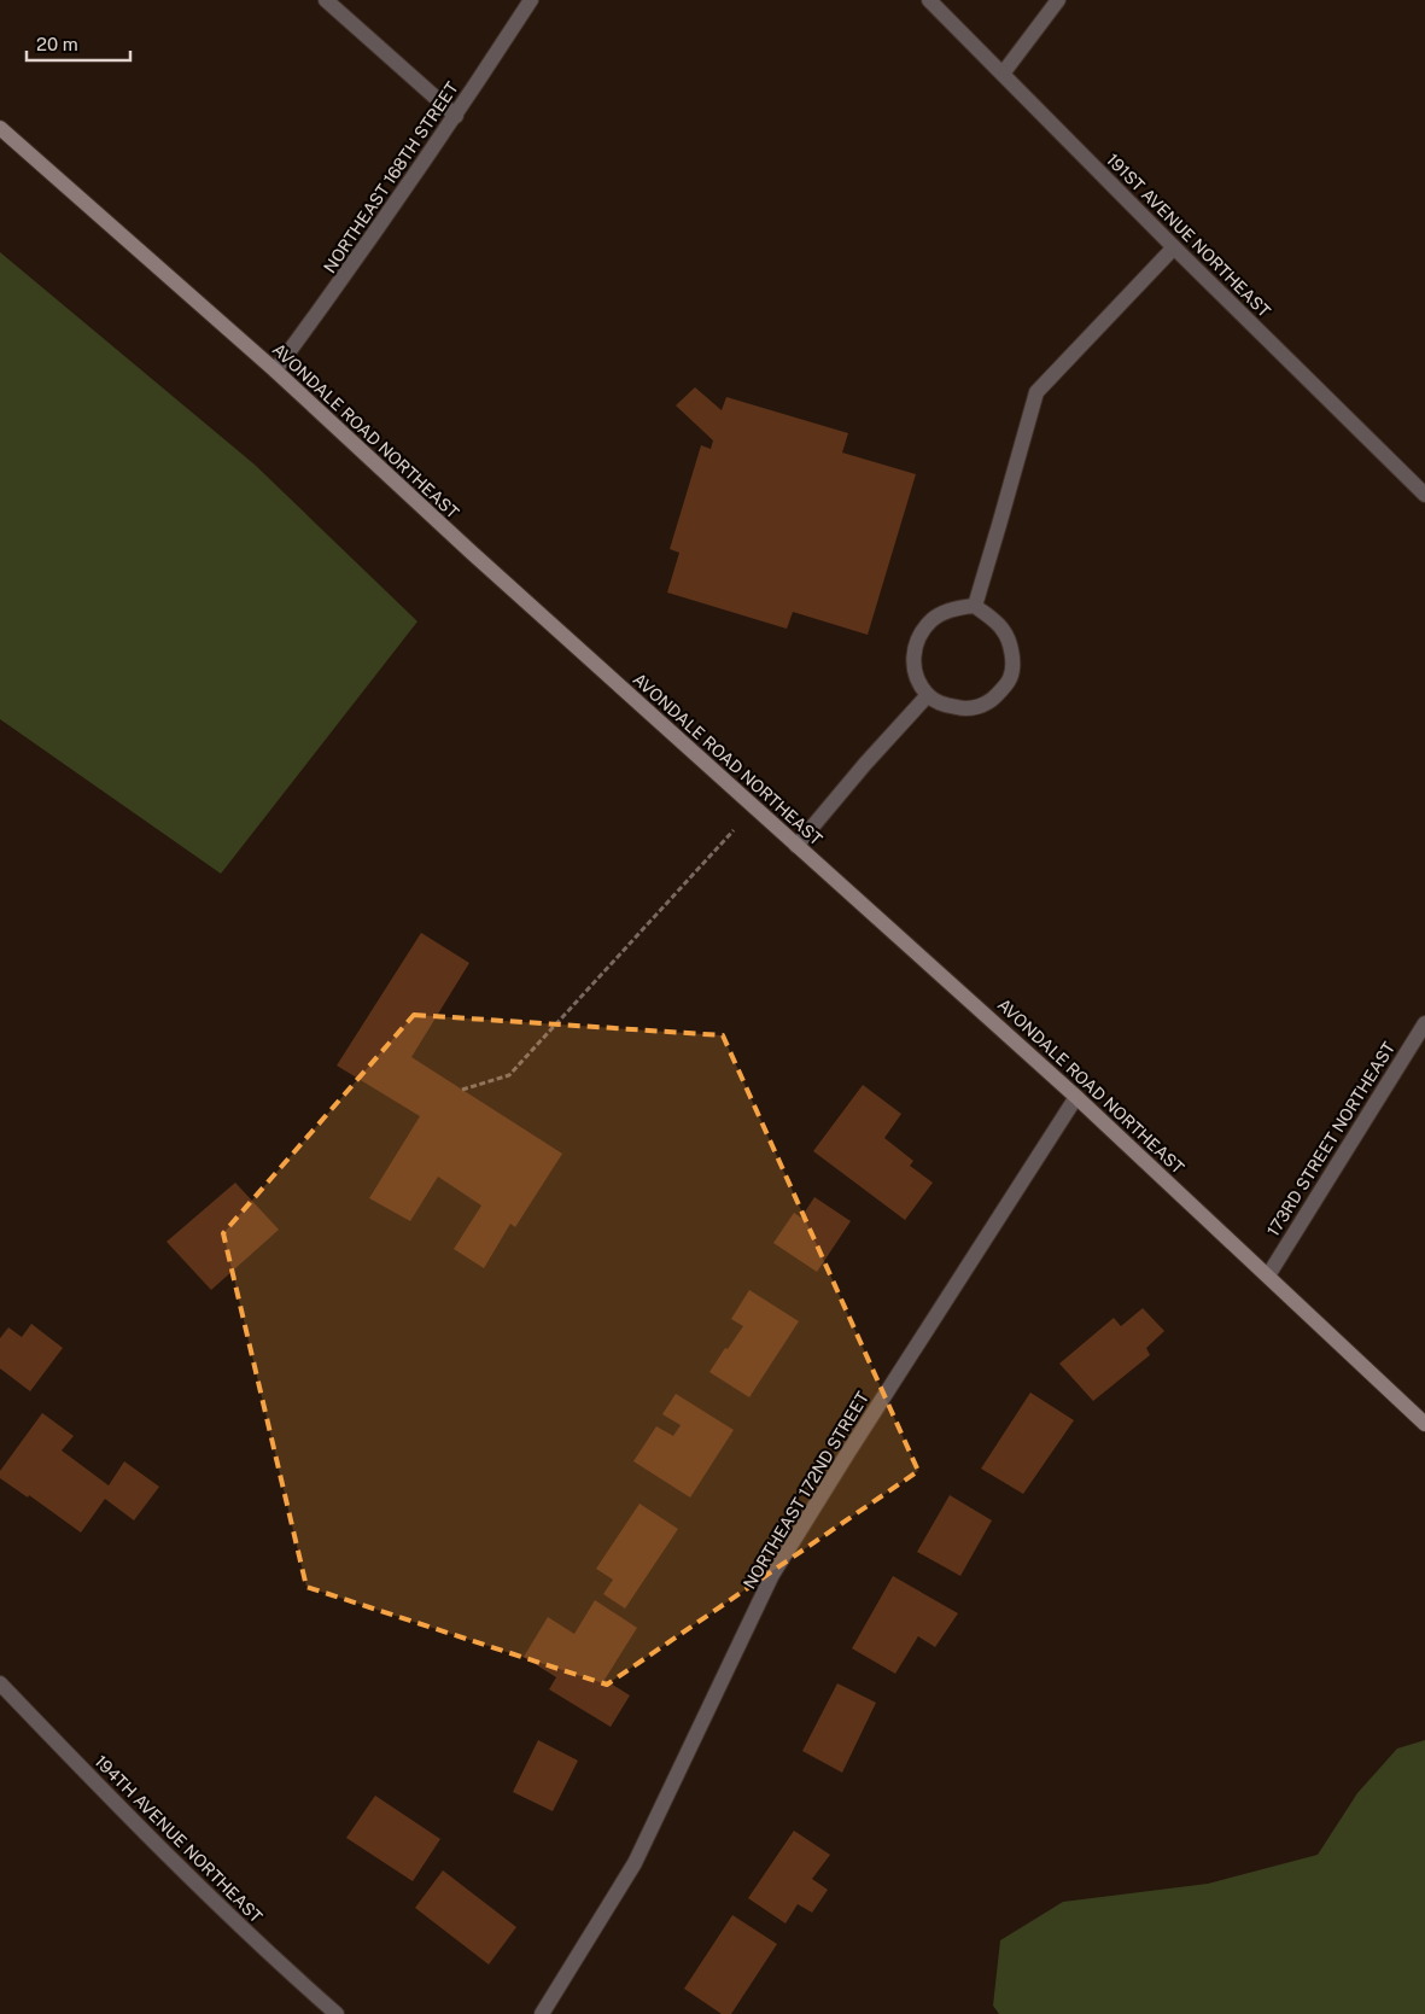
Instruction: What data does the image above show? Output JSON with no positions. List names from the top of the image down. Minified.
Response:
{"streets":{"main road":["AVONDALE ROAD NORTHEAST"],"street":["NORTHEAST 168TH STREET","191ST AVENUE NORTHEAST","173RD STREET NORTHEAST","NORTHEAST 172ND STREET","194TH AVENUE NORTHEAST"]},"crossings":[["NORTHEAST 168TH STREET","AVONDALE ROAD NORTHEAST"],["AVONDALE ROAD NORTHEAST","173RD STREET NORTHEAST"],["AVONDALE ROAD NORTHEAST","NORTHEAST 172ND STREET"]],"scale_bar":"20 m"}
